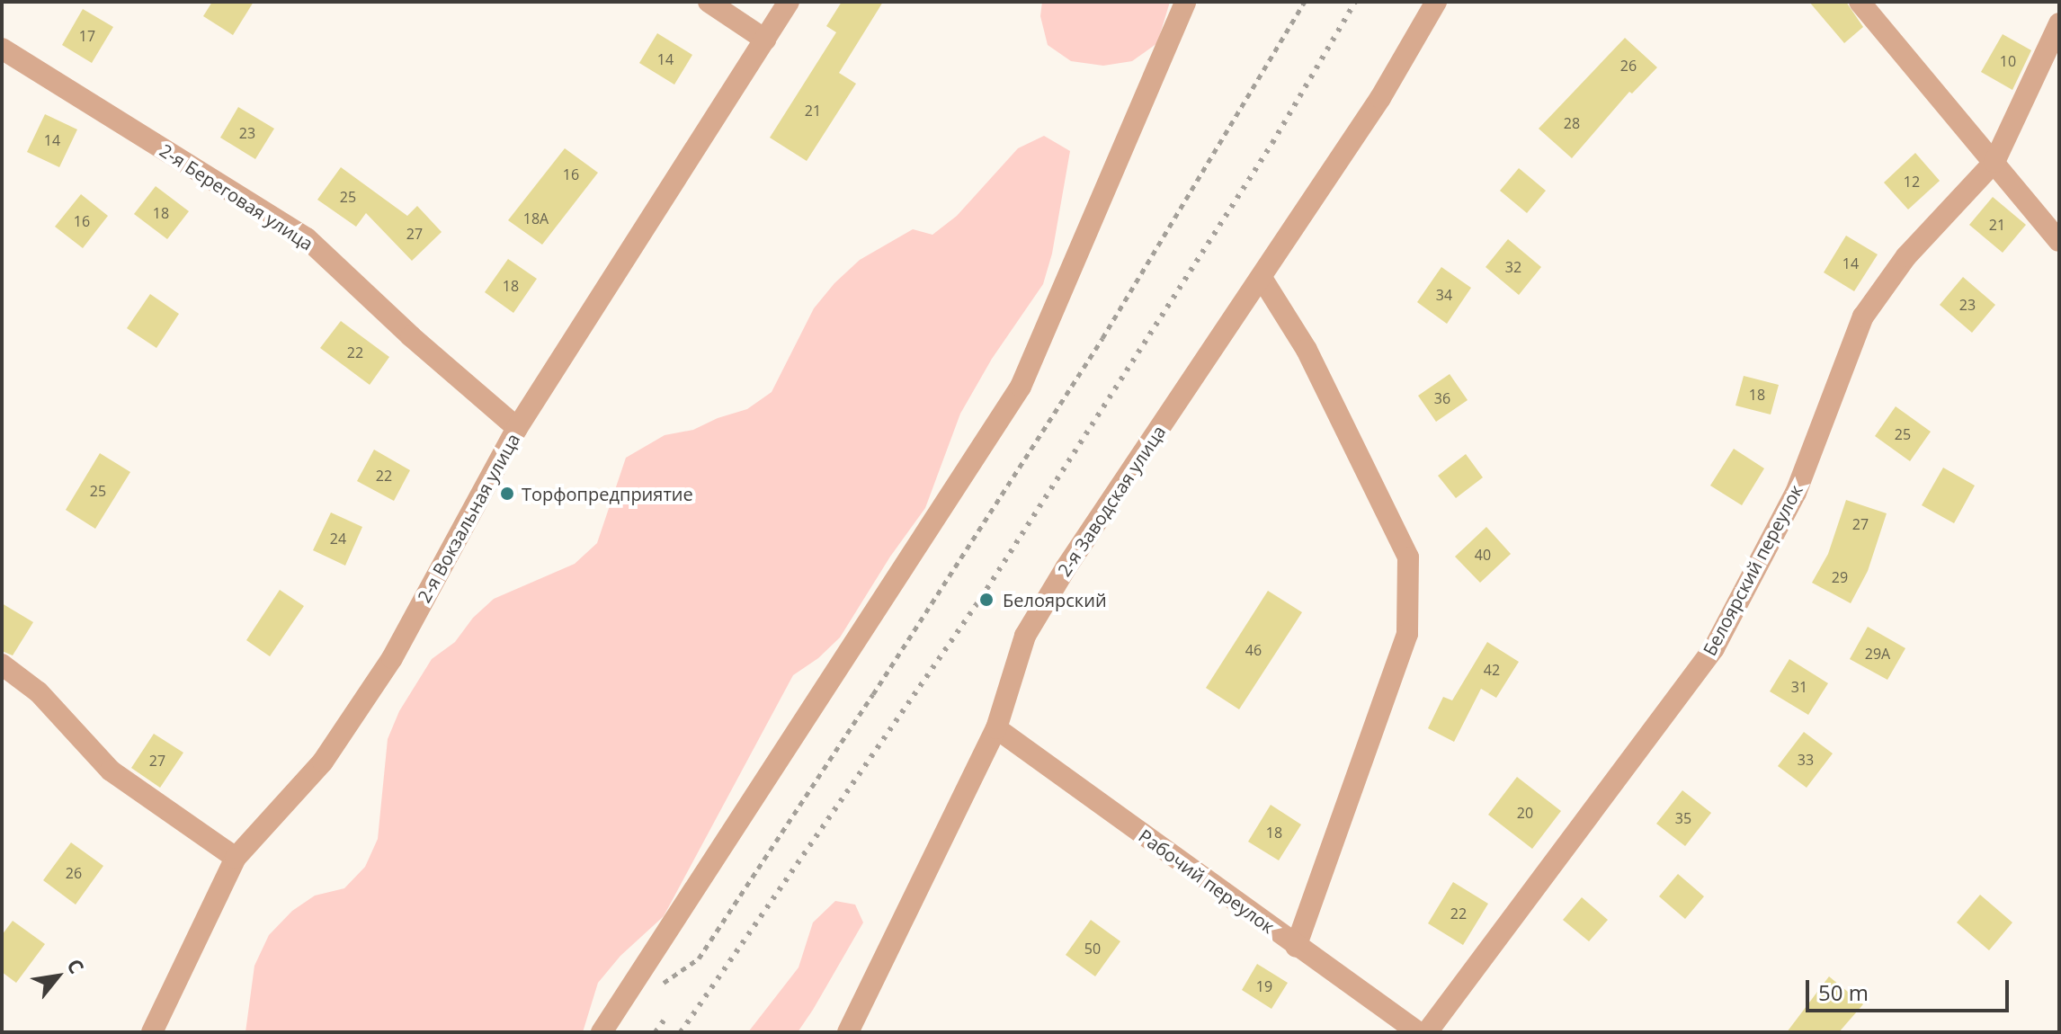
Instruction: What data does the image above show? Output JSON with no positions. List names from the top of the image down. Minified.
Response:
{"streets":{"street":["2-я Береговая улица","2-я Заводская улица","2-я Вокзальная улица","Белоярский переулок","Рабочий переулок"]},"crossings":[["2-я Береговая улица","2-я Вокзальная улица"],["2-я Заводская улица","Рабочий переулок"]],"places":["Торфопредприятие","Белоярский"],"house_numbers":["17","14","10","26","21","28","23","14","16","12","25","18","18А","16","21","27","14","32","18","34","23","22","18","36","25","22","25","27","24","40","29","46","29А","42","31","33","27","20","35","18","26","22","50","19"],"scale_bar":"50 m","north":"top right"}
